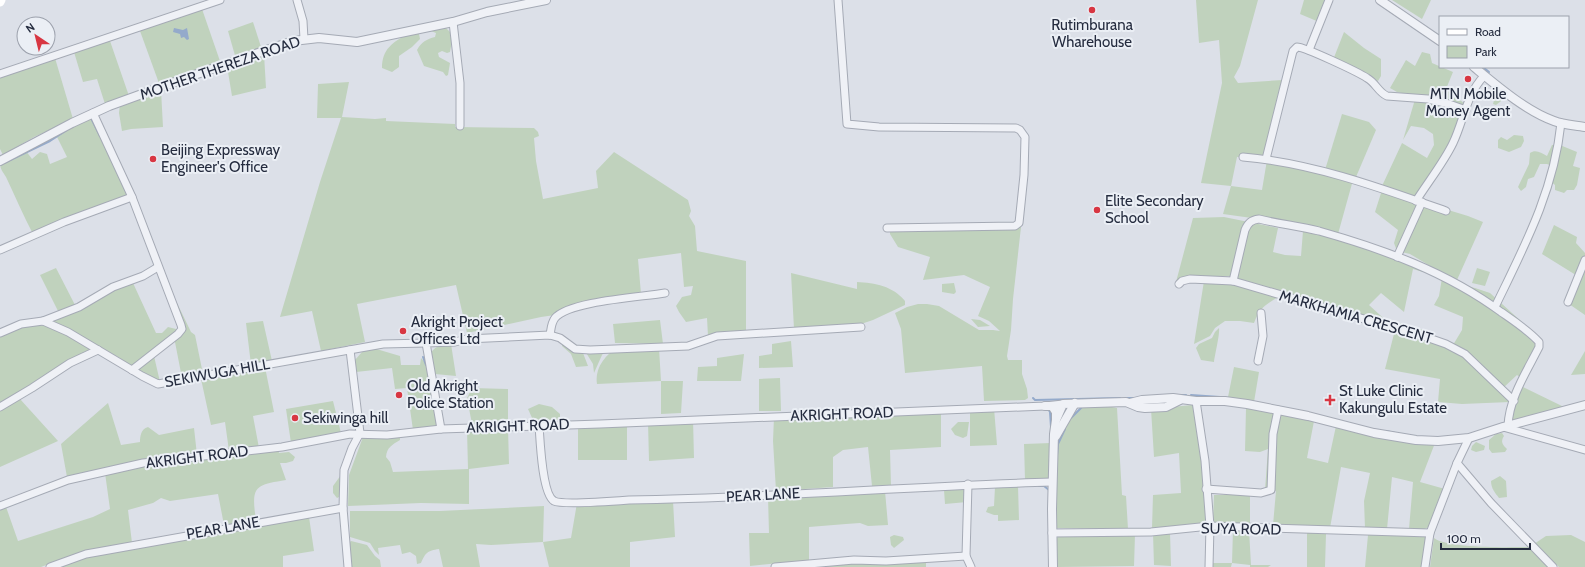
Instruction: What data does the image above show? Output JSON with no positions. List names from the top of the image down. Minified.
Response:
{"streets":{"street":["MOTHER THEREZA ROAD","MARKHAMIA CRESCENT","SEKIWUGA HILL","AKRIGHT ROAD","PEAR LANE","SUYA ROAD"]},"crossings":[["AKRIGHT ROAD","PEAR LANE"]],"places":{"other":["Rutimburana Wharehouse","MTN Mobile Money Agent","Beijing Expressway Engineer's Office","Elite Secondary School","Akright Project Offices Ltd","Old Akright Police Station","Sekiwinga hill"],"health":["St Luke Clinic Kakungulu Estate"]},"legend":["Road","Park"],"scale_bar":"100 m","north":"top left"}
